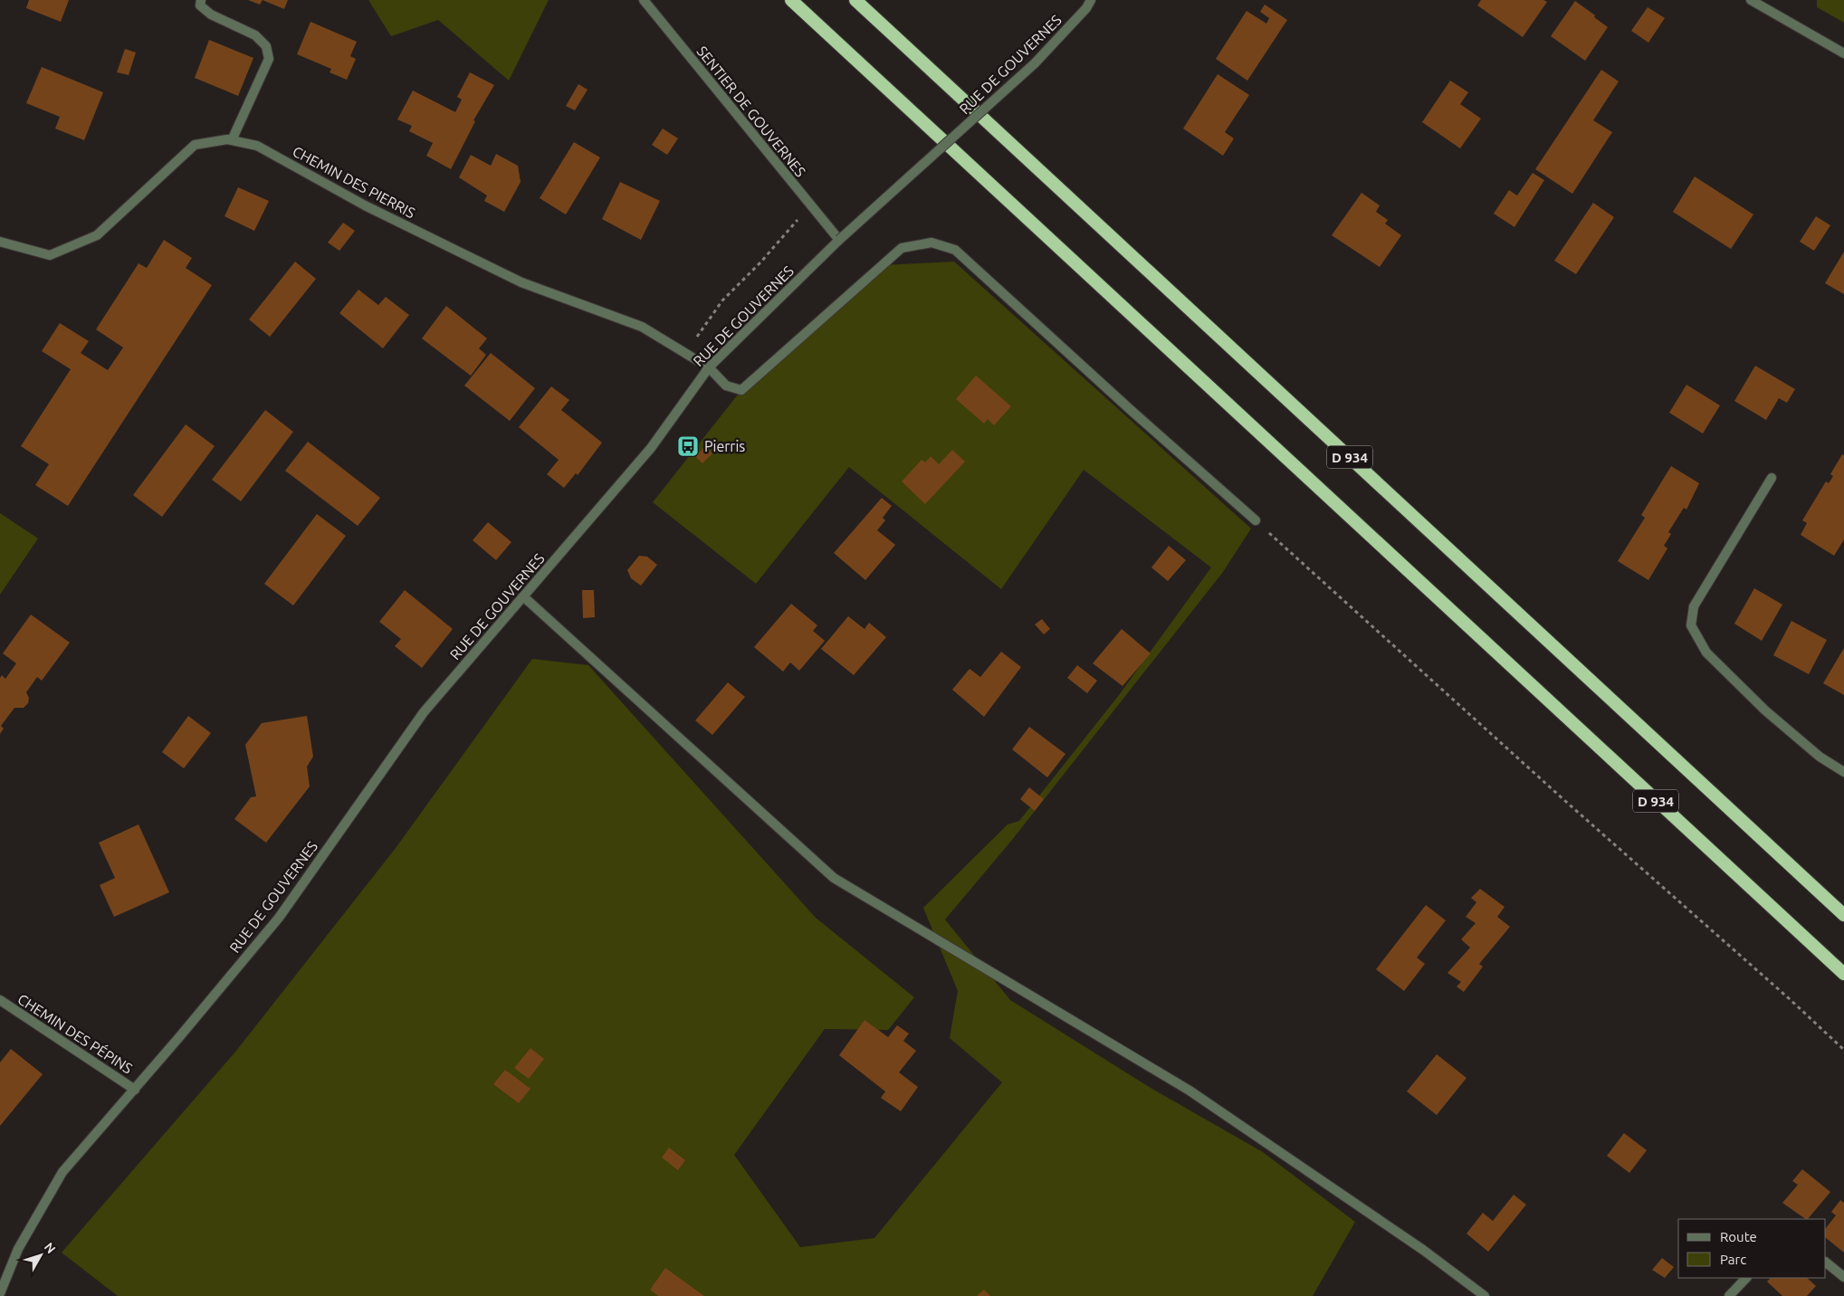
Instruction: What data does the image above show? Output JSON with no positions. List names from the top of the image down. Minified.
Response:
{"streets":{"highway":["D 934"],"street":["RUE DE GOUVERNES","SENTIER DE GOUVERNES","CHEMIN DES PIERRIS","CHEMIN DES PÉPINS"]},"crossings":[["RUE DE GOUVERNES","SENTIER DE GOUVERNES"],["RUE DE GOUVERNES","CHEMIN DES PIERRIS"],["RUE DE GOUVERNES","CHEMIN DES PÉPINS"]],"places":{"bus stop":["Pierris"]},"legend":["Route","Parc"],"north":"top right"}
